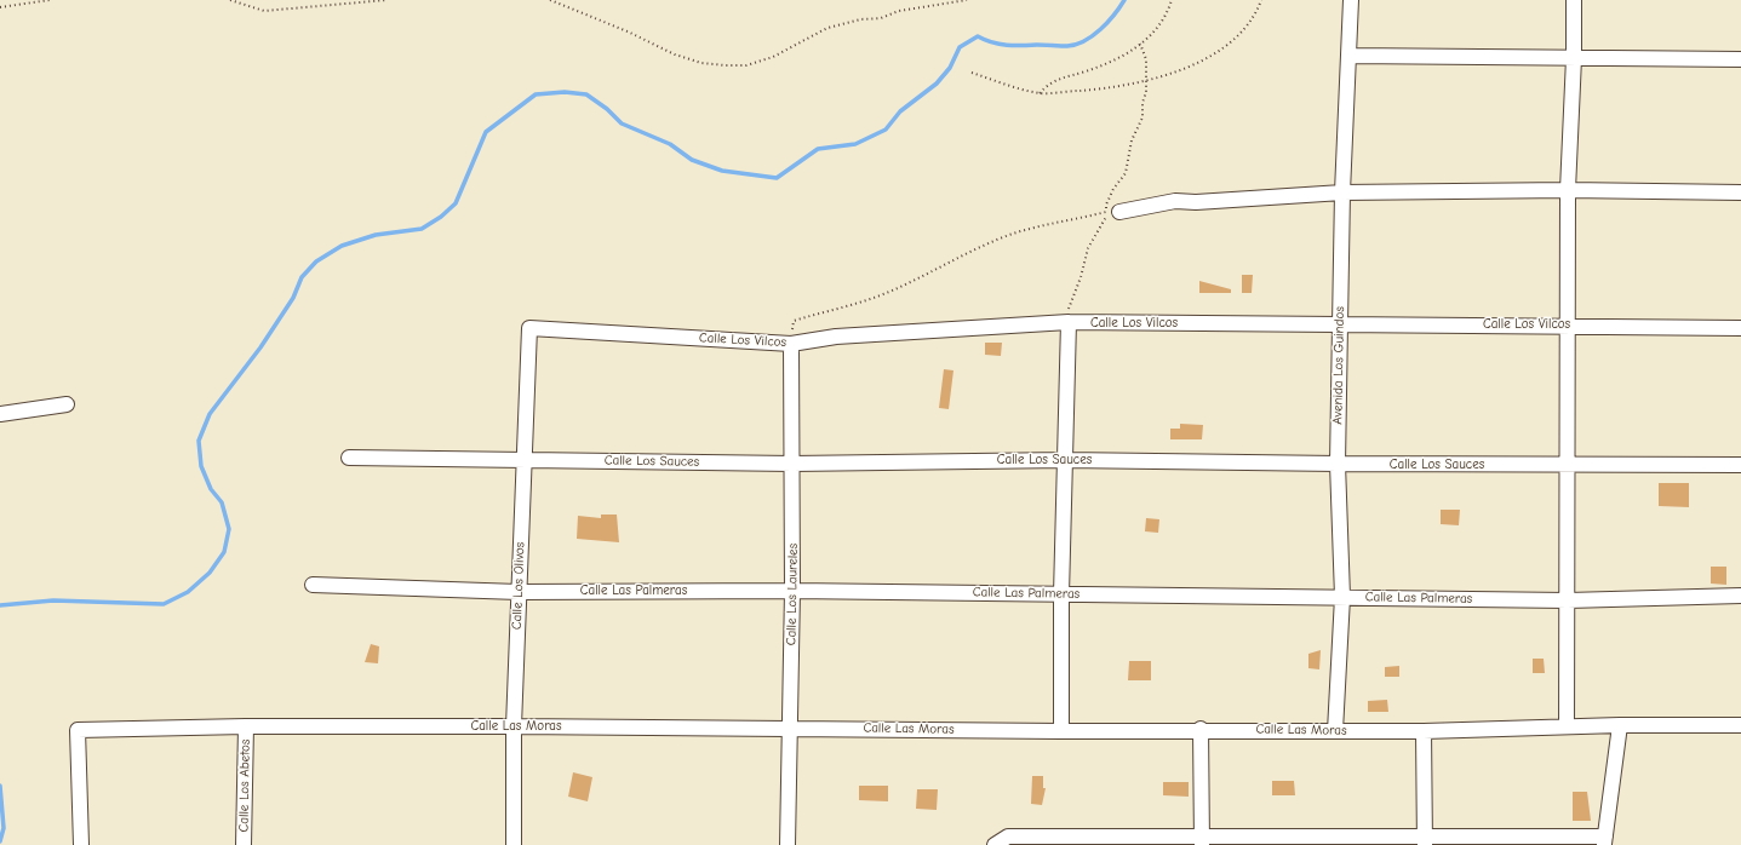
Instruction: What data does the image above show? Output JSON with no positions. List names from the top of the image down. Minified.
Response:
{"streets":{"street":["Calle Los Vilcos","Avenida Los Guindos","Calle Los Sauces","Calle Los Olivos","Calle Las Palmeras","Calle Los Laureles","Calle Las Moras","Calle Los Abetos"]},"crossings":[["Calle Los Vilcos","Avenida Los Guindos"],["Calle Los Vilcos","Calle Los Olivos"],["Calle Los Vilcos","Calle Los Laureles"],["Avenida Los Guindos","Calle Los Sauces"],["Avenida Los Guindos","Calle Las Palmeras"],["Avenida Los Guindos","Calle Las Moras"],["Calle Los Sauces","Calle Los Olivos"],["Calle Los Sauces","Calle Los Laureles"],["Calle Los Olivos","Calle Las Palmeras"],["Calle Los Olivos","Calle Las Moras"],["Calle Las Palmeras","Calle Los Laureles"],["Calle Los Laureles","Calle Las Moras"],["Calle Las Moras","Calle Los Abetos"]]}
